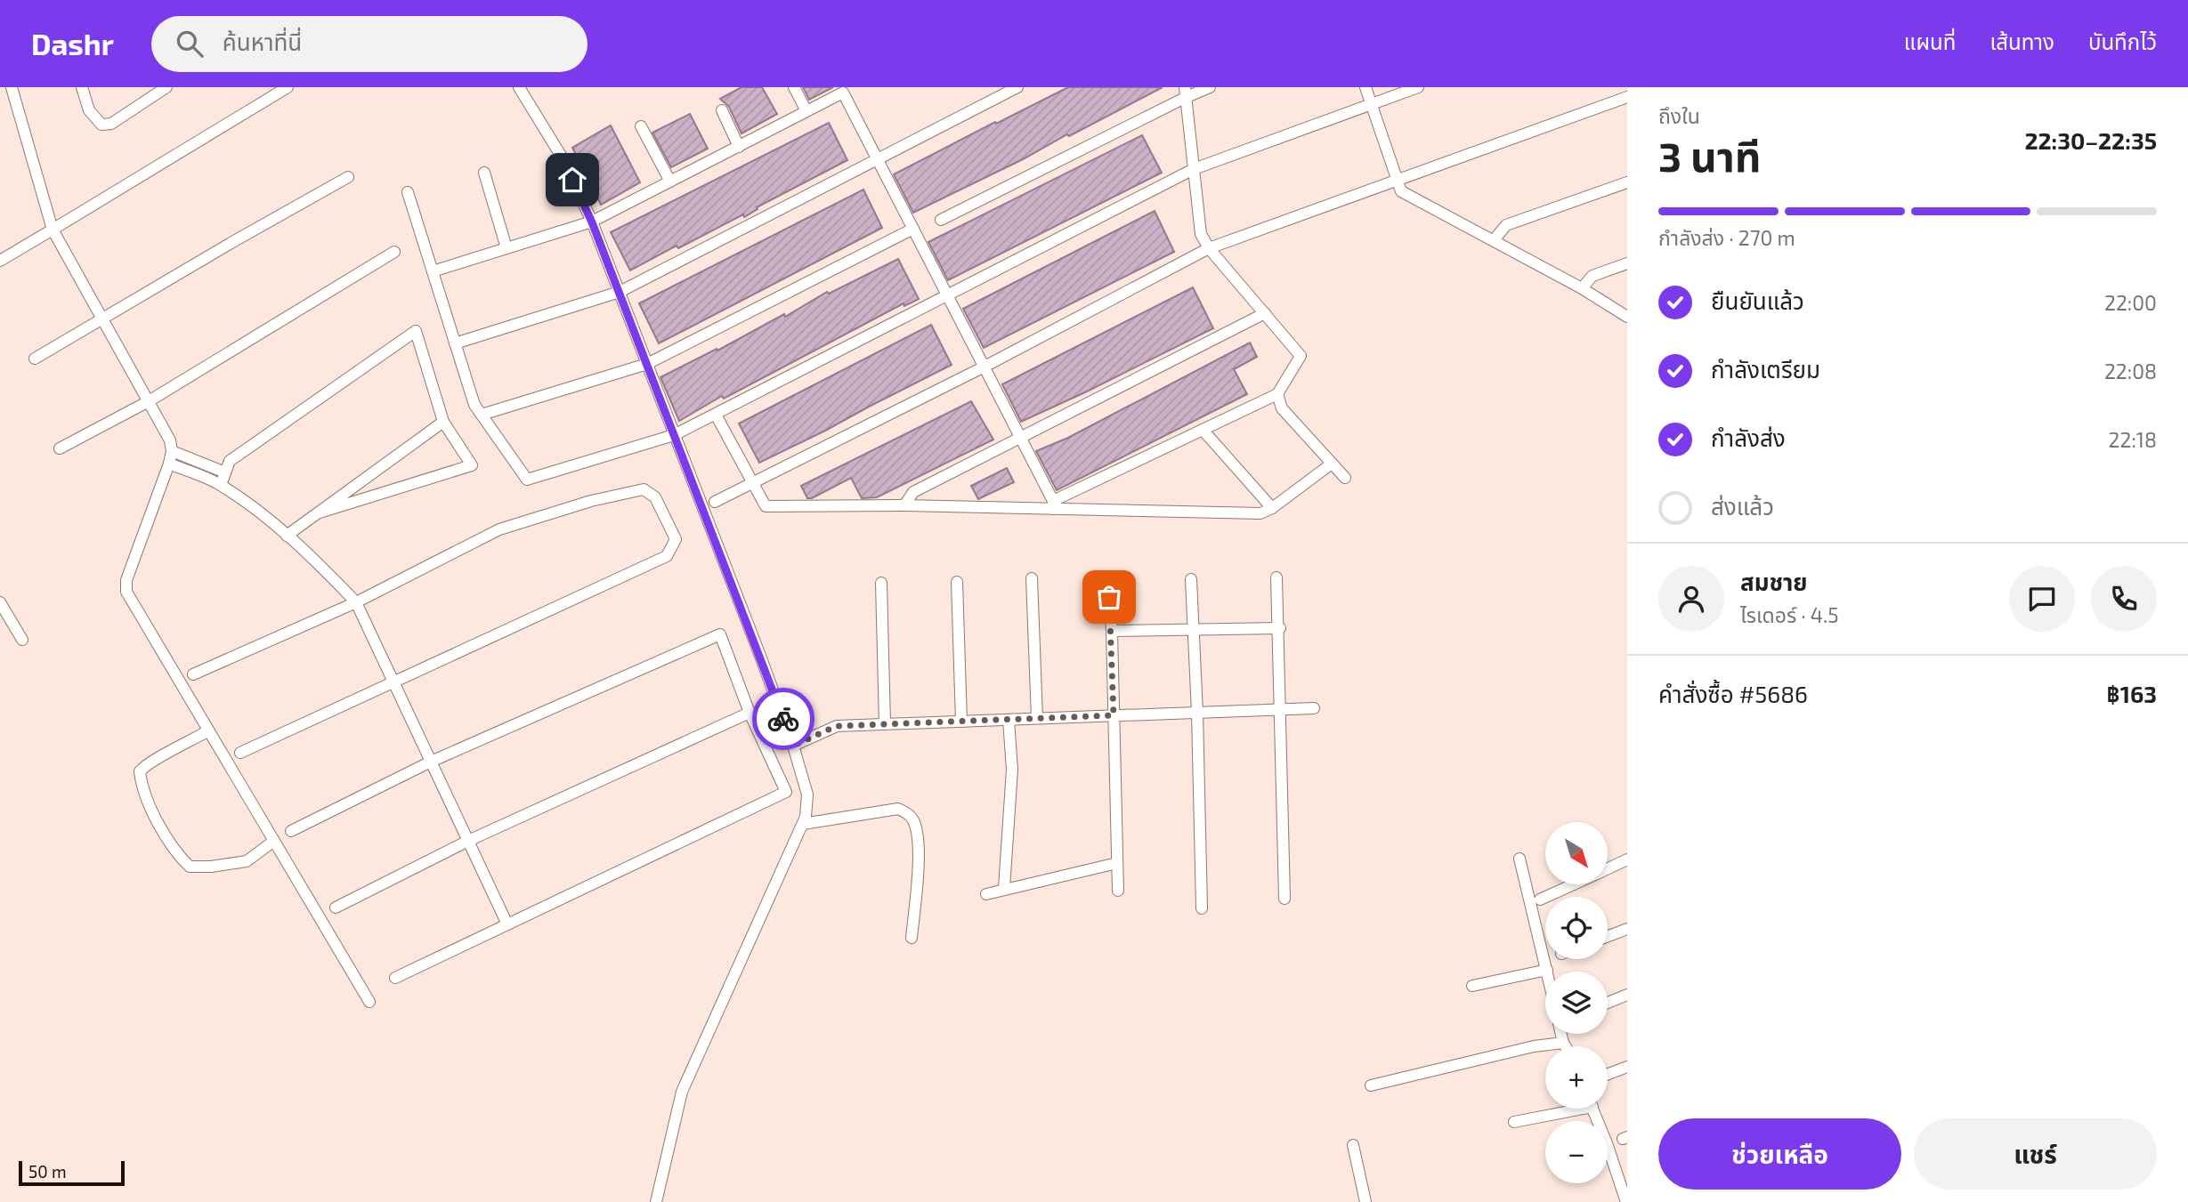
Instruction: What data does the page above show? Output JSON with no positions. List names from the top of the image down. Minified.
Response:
{"scale_bar":"50 m","north":"bottom right","page":{"header":"Dashr","search":"ค้นหาที่นี่","nav":["แผนที่","เส้นทาง","บันทึกไว้"],"heading":["3 นาที","ถึงใน","22:30–22:35"],"panel":["สมชาย","ไรเดอร์ · 4.5","คำสั่งซื้อ #5686","฿163"],"bar":"กำลังส่ง · 270 m","list":[["ยืนยันแล้ว","22:00"],["กำลังเตรียม","22:08"],["กำลังส่ง","22:18"],"ส่งแล้ว"],"map_buttons":["+","−"],"buttons":["ช่วยเหลือ","แชร์"],"scale":"50 m"}}
